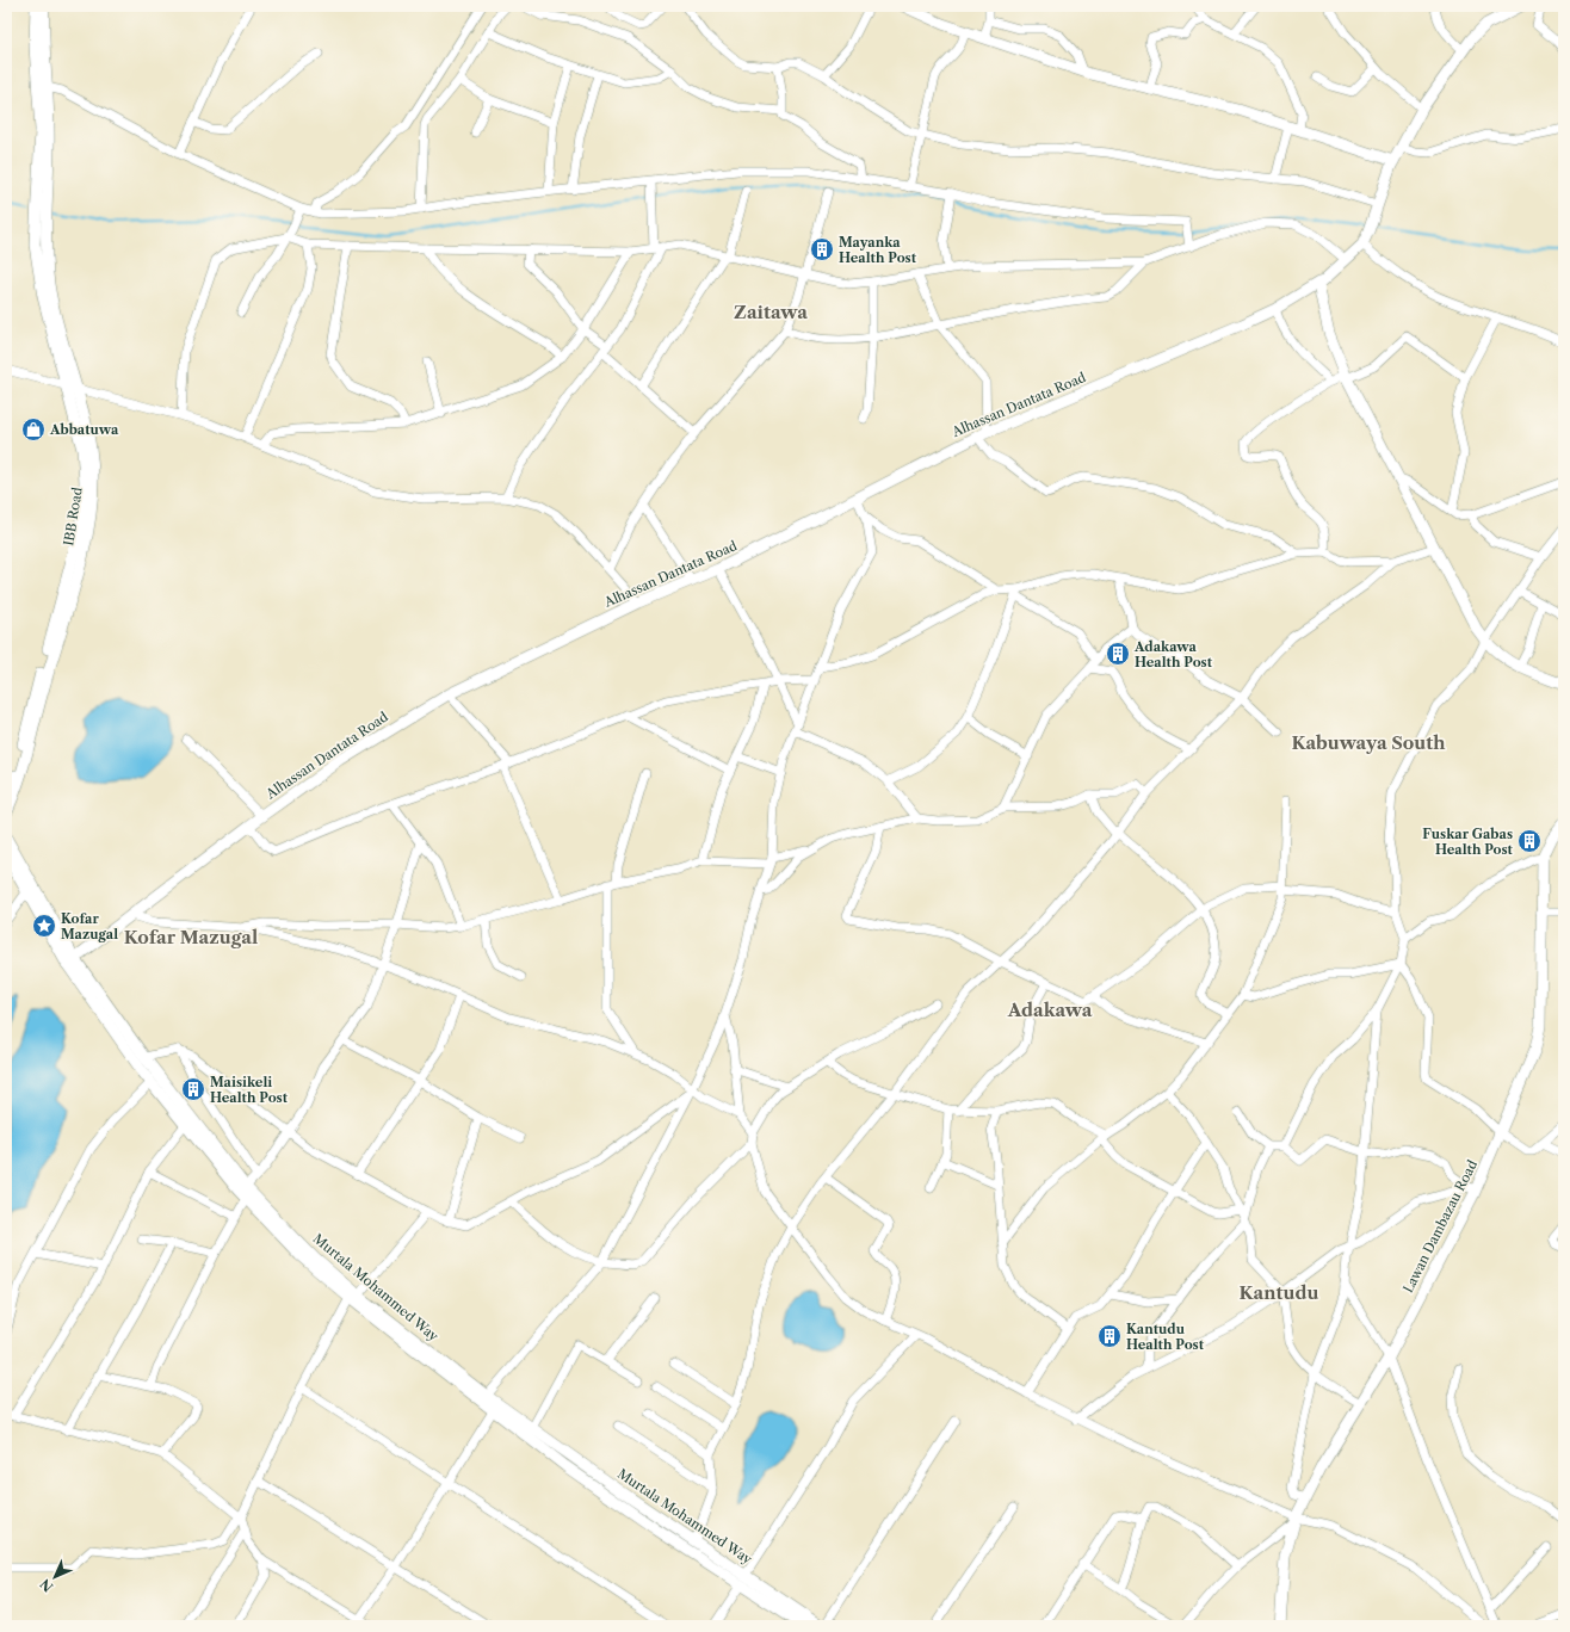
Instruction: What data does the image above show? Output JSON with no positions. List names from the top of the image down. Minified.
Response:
{"streets":{"main road":["Alhassan Dantata Road","IBB Road","Lawan Dambazau Road","Murtala Mohammed Way"]},"crossings":[["Alhassan Dantata Road","Murtala Mohammed Way"]],"districts":["Zaitawa","Kabuwaya South","Kofar Mazugal","Adakawa","Kantudu"],"places":{"building":["Mayanka Health Post","Adakawa Health Post","Fuskar Gabas Health Post","Maisikeli Health Post","Kantudu Health Post"],"shop":["Abbatuwa"],"place":["Kofar Mazugal"]},"north":"bottom left"}
